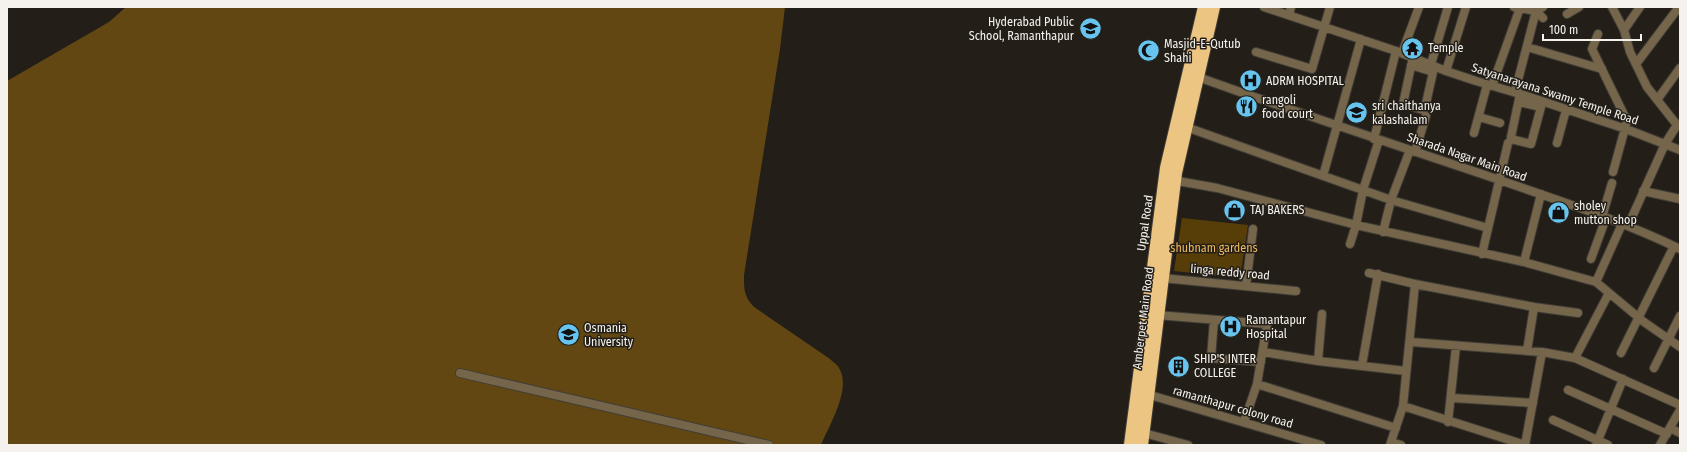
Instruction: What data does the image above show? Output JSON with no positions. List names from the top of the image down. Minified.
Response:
{"streets":{"highway":["Uppal Road","Amberpet Main Road"],"street":["Satyanarayana Swamy Temple Road","Sharada Nagar Main Road","linga reddy road","ramanthapur colony road"]},"crossings":[["Sharada Nagar Main Road","Amberpet Main Road"],["Uppal Road","Amberpet Main Road"],["Uppal Road","ramanthapur colony road"],["linga reddy road","Amberpet Main Road"],["Amberpet Main Road","ramanthapur colony road"]],"parks":["shubnam gardens"],"places":{"school or university":["Hyderabad Public School, Ramanthapur","sri chaithanya kalashalam","Osmania University"],"temple":["Temple"],"mosque":["Masjid-E-Qutub Shahi"],"hospital":["ADRM HOSPITAL","Ramantapur Hospital"],"restaurant":["rangoli food court"],"shop":["TAJ BAKERS","sholey mutton shop"],"building":["SHIP'S INTER COLLEGE"]},"scale_bar":"100 m"}
